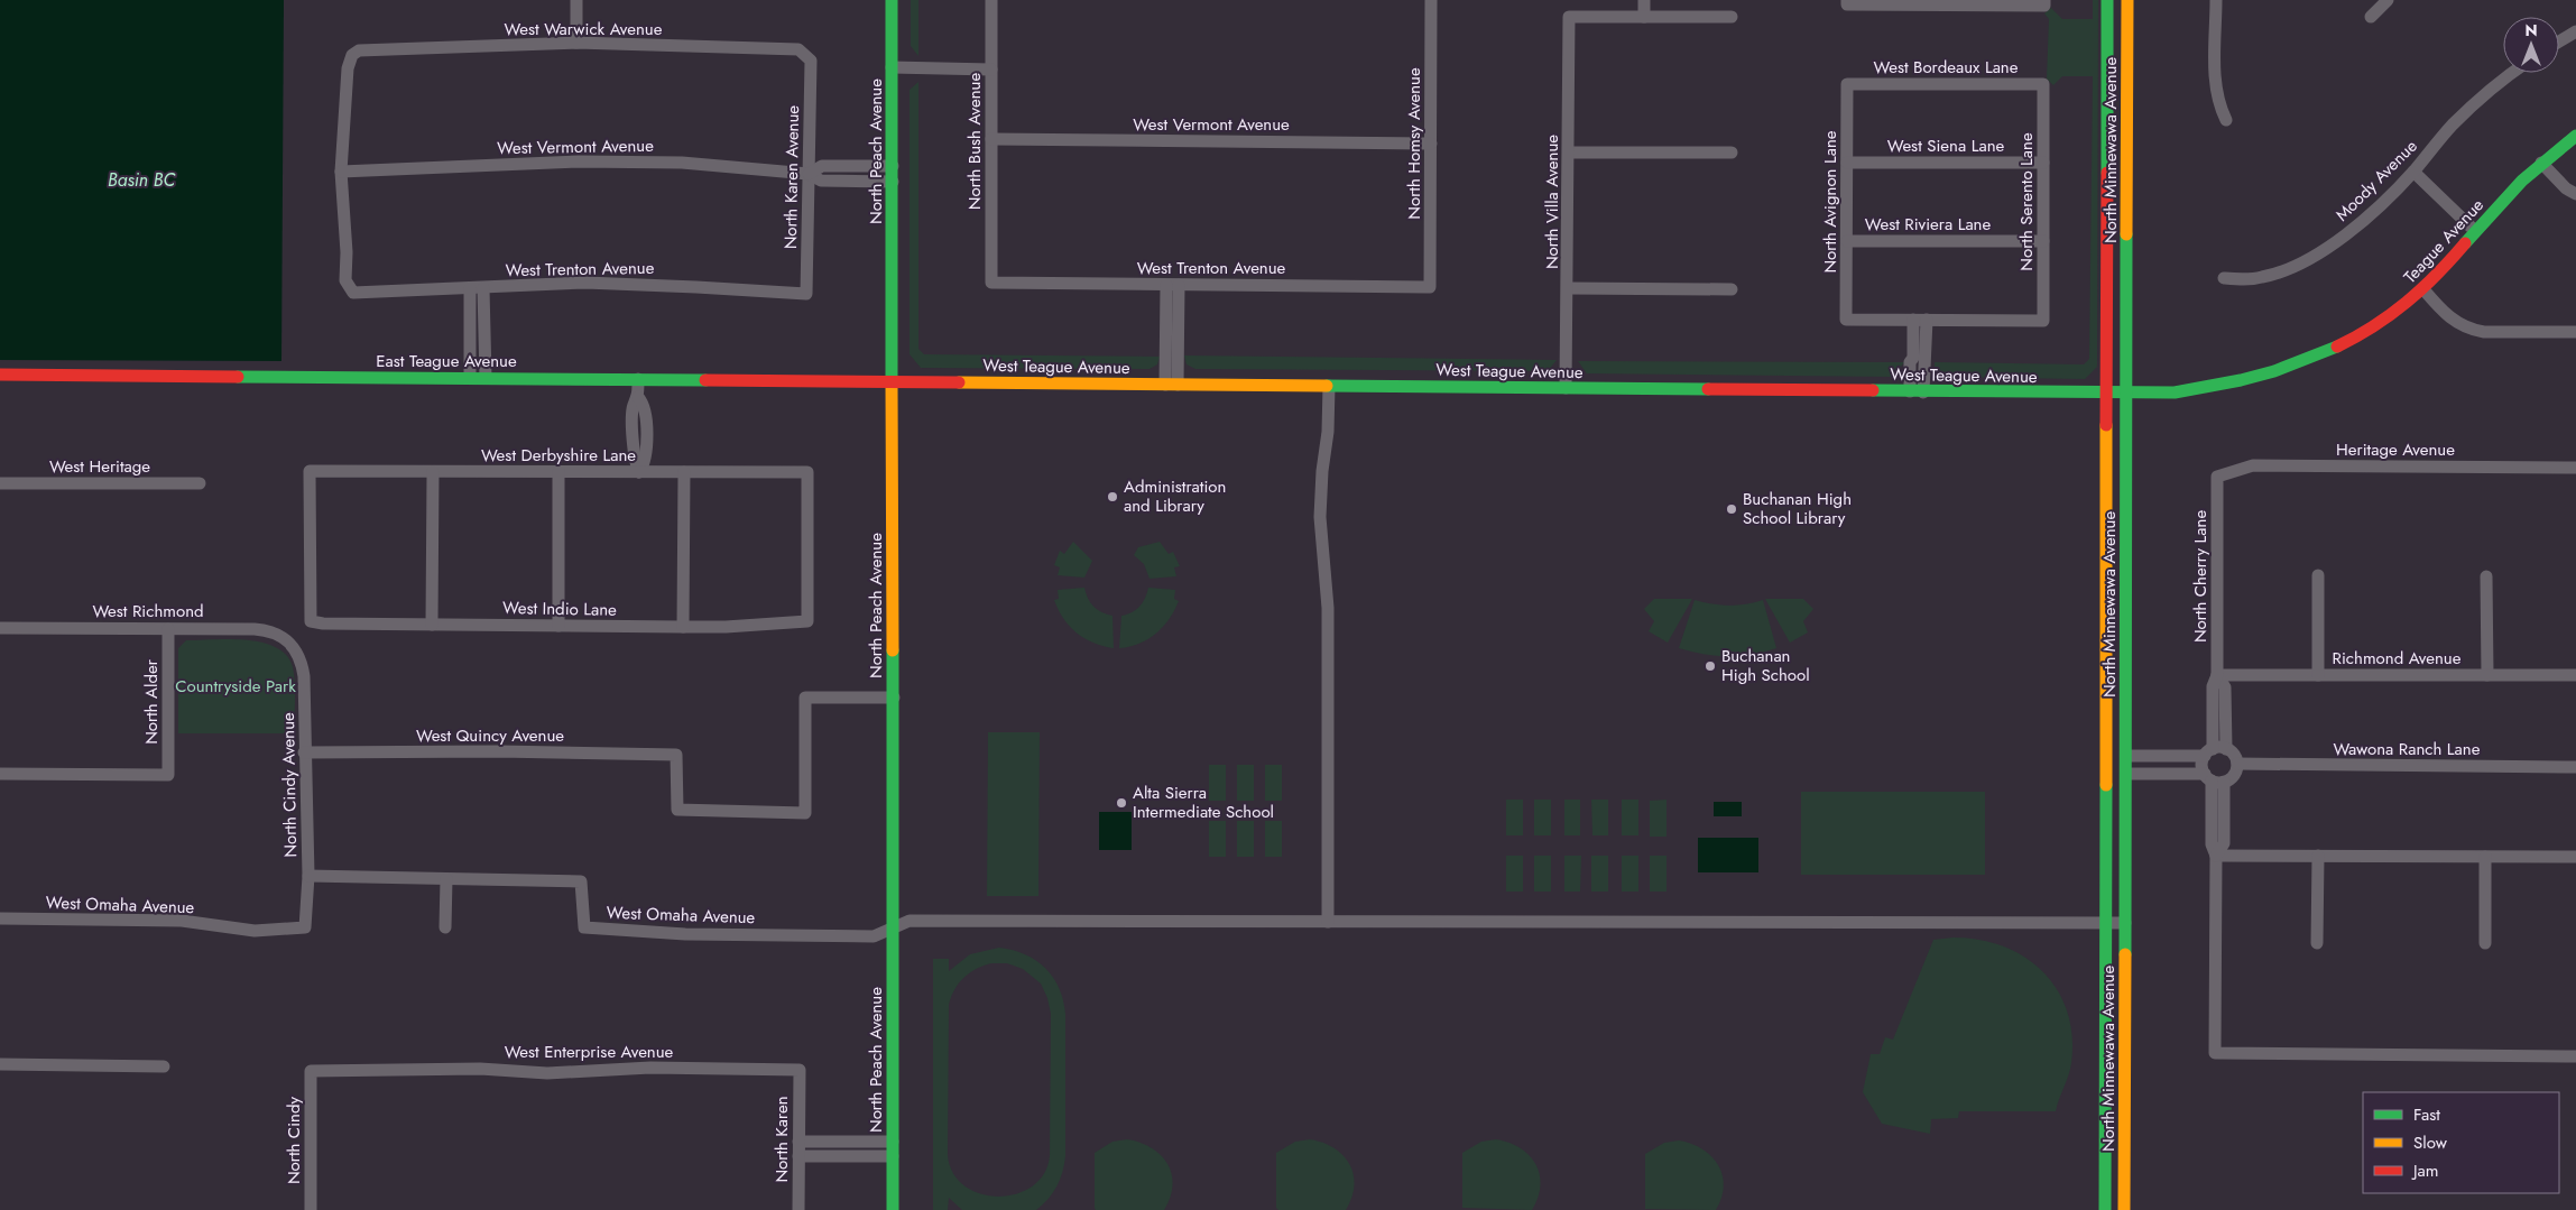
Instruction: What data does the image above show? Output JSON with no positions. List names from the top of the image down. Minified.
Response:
{"streets":{"street":["West Warwick Avenue","West Bordeaux Lane","West Vermont Avenue","North Bush Avenue","North Homsy Avenue","West Siena Lane","North Minnewawa Avenue","North Peach Avenue","North Karen Avenue","Moody Avenue","North Villa Avenue","North Avignon Lane","North Serento Lane","West Riviera Lane","Teague Avenue","West Trenton Avenue","East Teague Avenue","West Teague Avenue","Heritage Avenue","West Derbyshire Lane","West Heritage","North Cherry Lane","West Indio Lane","West Richmond","Richmond Avenue","North Alder","West Quincy Avenue","Wawona Ranch Lane","North Cindy Avenue","West Omaha Avenue","West Enterprise Avenue","North Karen","North Cindy"]},"crossings":[["West Warwick Avenue","West Vermont Avenue"],["West Warwick Avenue","North Karen Avenue"],["West Warwick Avenue","West Trenton Avenue"],["West Bordeaux Lane","North Avignon Lane"],["West Bordeaux Lane","North Serento Lane"],["West Vermont Avenue","North Bush Avenue"],["West Vermont Avenue","North Homsy Avenue"],["West Vermont Avenue","North Peach Avenue"],["West Vermont Avenue","North Karen Avenue"],["West Vermont Avenue","West Trenton Avenue"],["North Bush Avenue","West Trenton Avenue"],["North Homsy Avenue","West Trenton Avenue"],["West Siena Lane","North Avignon Lane"],["West Siena Lane","North Serento Lane"],["North Minnewawa Avenue","Teague Avenue"],["North Minnewawa Avenue","West Teague Avenue"],["North Peach Avenue","East Teague Avenue"],["North Peach Avenue","West Teague Avenue"],["North Peach Avenue","West Quincy Avenue"],["North Peach Avenue","West Omaha Avenue"],["North Karen Avenue","West Trenton Avenue"],["North Villa Avenue","West Teague Avenue"],["North Avignon Lane","North Serento Lane"],["North Avignon Lane","West Riviera Lane"],["North Serento Lane","West Riviera Lane"],["Teague Avenue","West Teague Avenue"],["East Teague Avenue","West Teague Avenue"],["Heritage Avenue","North Cherry Lane"],["West Derbyshire Lane","West Indio Lane"],["North Cherry Lane","Richmond Avenue"],["North Cherry Lane","Wawona Ranch Lane"],["West Richmond","North Alder"],["West Richmond","North Cindy Avenue"],["West Quincy Avenue","North Cindy Avenue"],["North Cindy Avenue","West Omaha Avenue"],["West Enterprise Avenue","North Karen"],["West Enterprise Avenue","North Cindy"]],"water":["Basin BC"],"parks":["Countryside Park"],"places":["Administration and Library","Buchanan High School Library","Buchanan High School","Alta Sierra Intermediate School"],"legend":["Fast","Slow","Jam"],"north":"top"}
